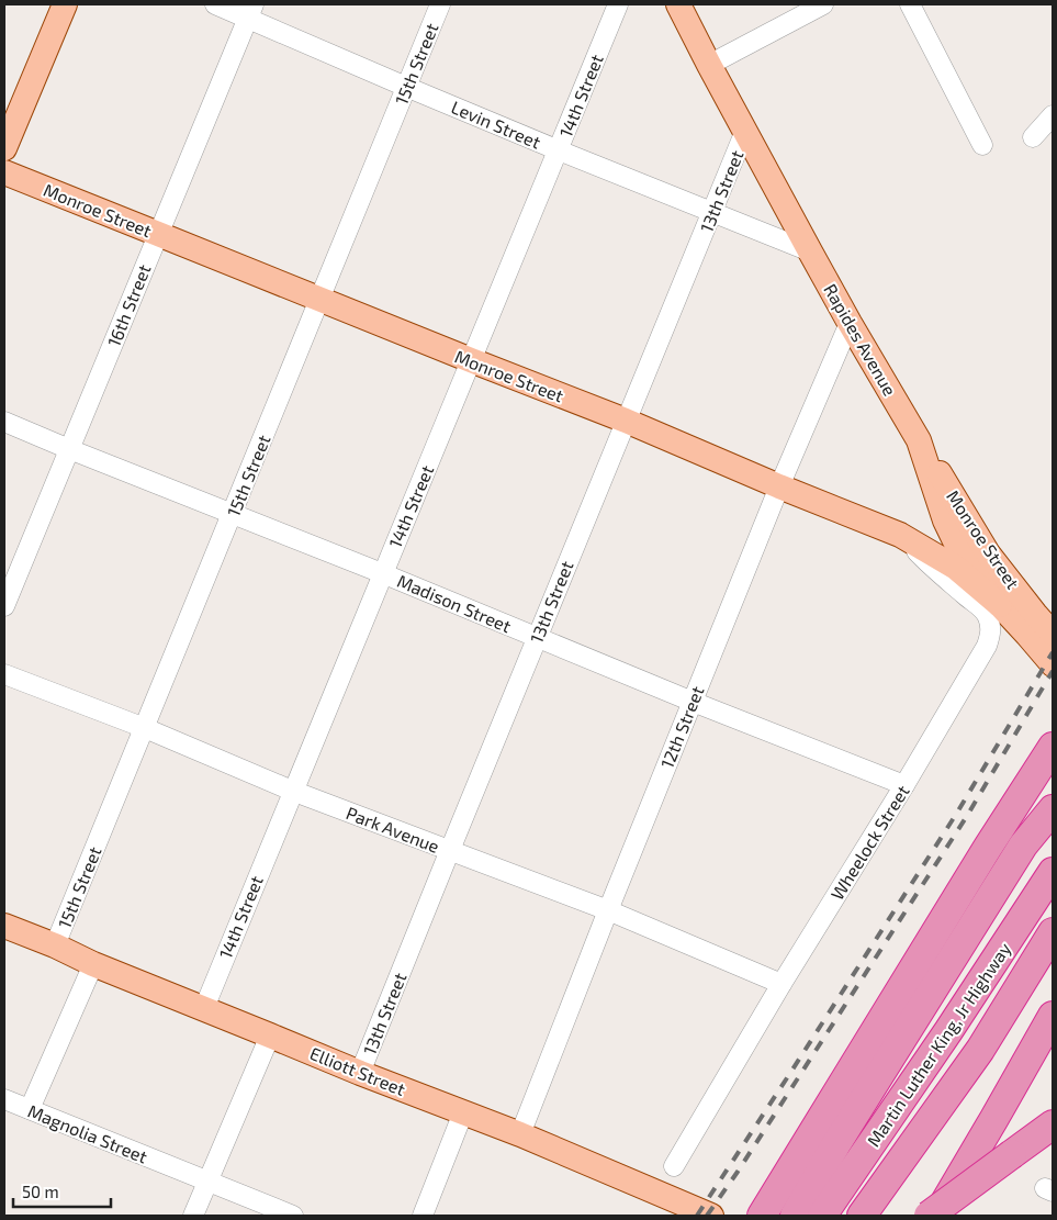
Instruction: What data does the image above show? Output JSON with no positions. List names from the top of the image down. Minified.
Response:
{"streets":{"highway":["Martin Luther King, Jr Highway"],"main road":["Monroe Street","Rapides Avenue","Elliott Street"],"street":["15th Street","14th Street","Levin Street","13th Street","16th Street","Madison Street","12th Street","Park Avenue","Wheelock Street","Magnolia Street"]},"crossings":[["15th Street","Levin Street"],["15th Street","Monroe Street"],["15th Street","Madison Street"],["15th Street","Park Avenue"],["15th Street","Elliott Street"],["14th Street","Levin Street"],["14th Street","Monroe Street"],["14th Street","Madison Street"],["14th Street","Park Avenue"],["14th Street","Elliott Street"],["Levin Street","13th Street"],["Levin Street","16th Street"],["Levin Street","Rapides Avenue"],["13th Street","Monroe Street"],["13th Street","Rapides Avenue"],["13th Street","Madison Street"],["13th Street","Park Avenue"],["13th Street","Elliott Street"],["Monroe Street","16th Street"],["Monroe Street","Rapides Avenue"],["Monroe Street","12th Street"],["Monroe Street","Wheelock Street"],["16th Street","Madison Street"],["Rapides Avenue","12th Street"],["Madison Street","12th Street"],["Madison Street","Wheelock Street"],["12th Street","Park Avenue"],["12th Street","Elliott Street"],["Park Avenue","Wheelock Street"]],"scale_bar":"50 m"}
